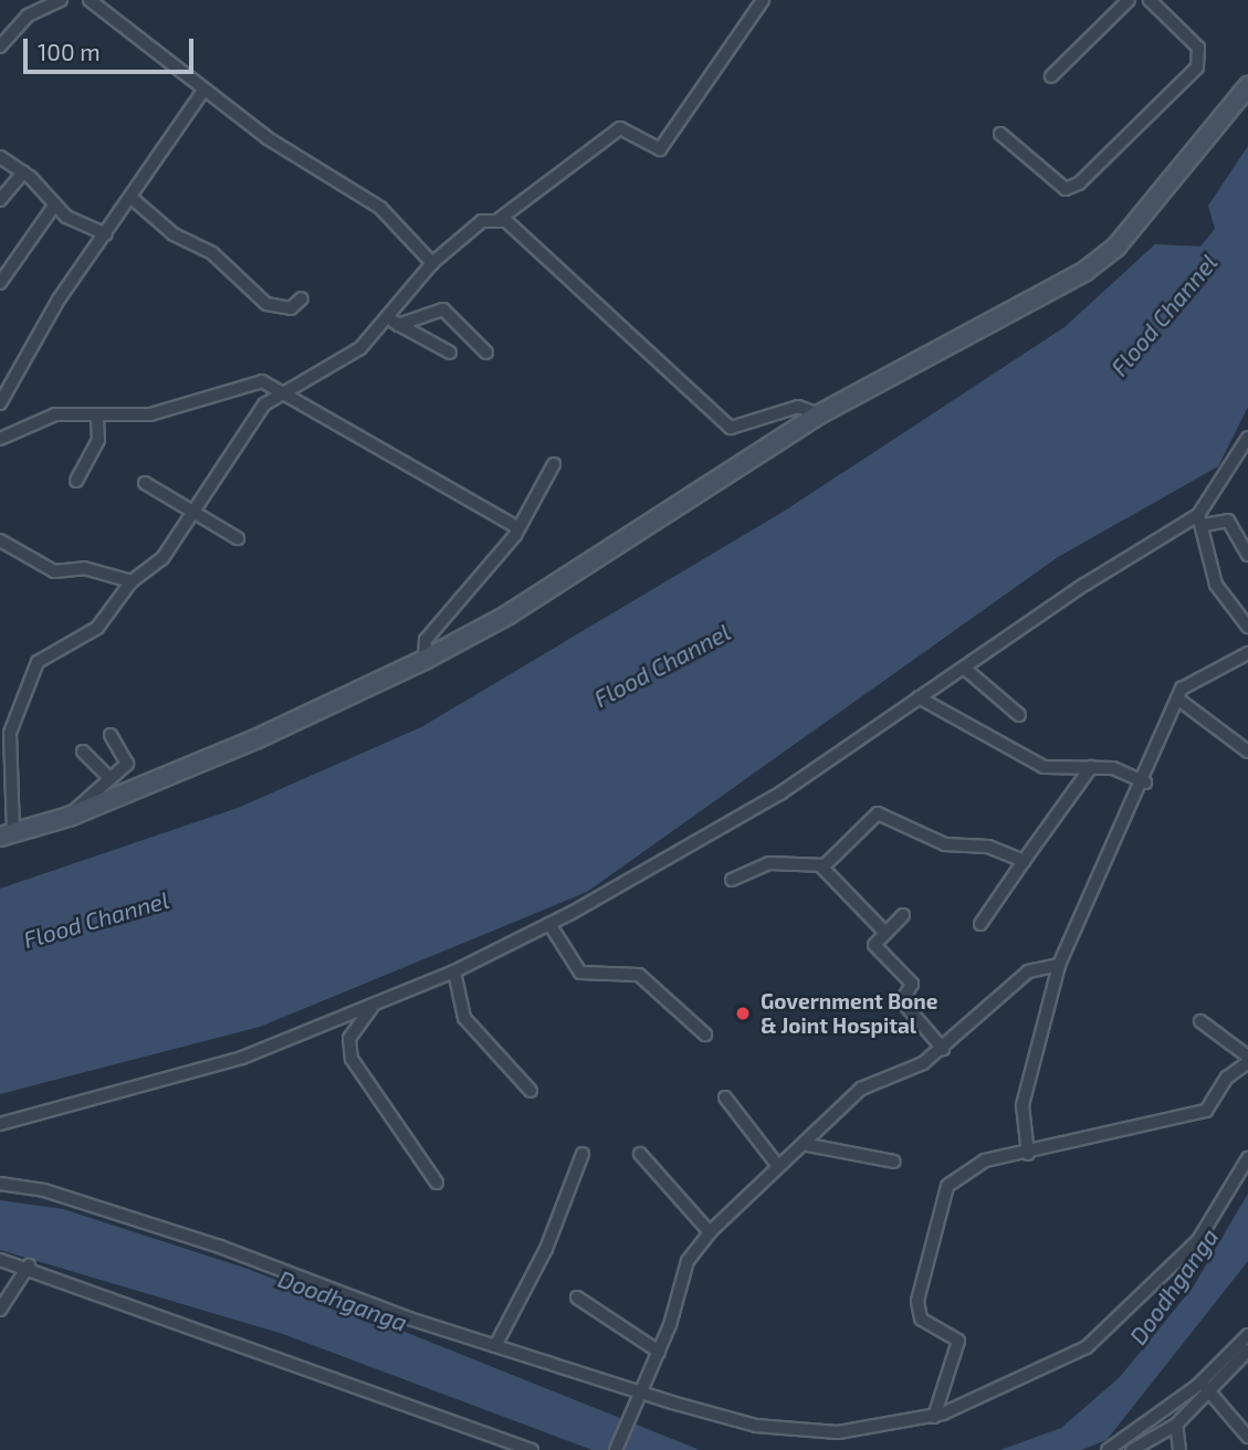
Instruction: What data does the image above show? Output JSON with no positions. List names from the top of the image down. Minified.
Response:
{"water":["Flood Channel","Doodhganga"],"places":["Government Bone & Joint Hospital"],"scale_bar":"100 m"}
